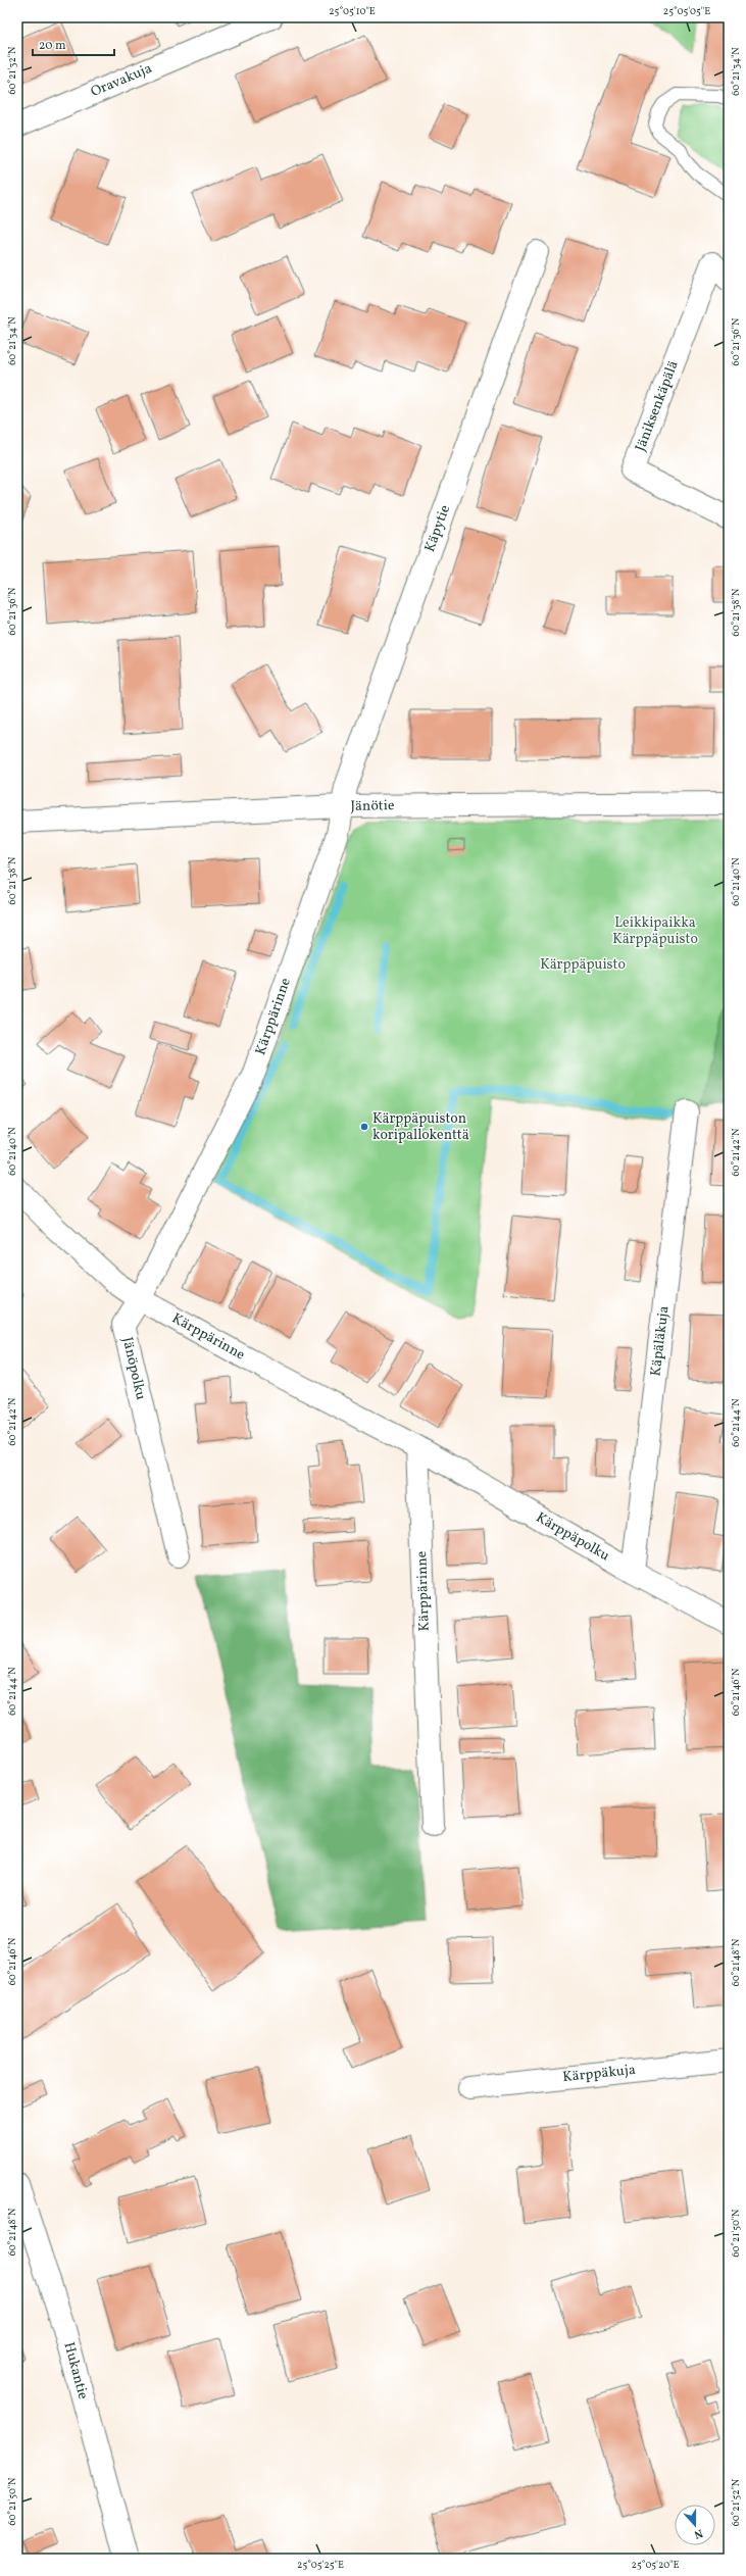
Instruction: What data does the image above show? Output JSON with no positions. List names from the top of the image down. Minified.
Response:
{"streets":{"street":["Oravakuja","Jäniksenkäpälä","Käpytie","Jänötie","Kärppärinne","Käpäläkuja","Jänöpolku","Kärppäpolku","Kärppäkuja","Hukantie"]},"crossings":[["Käpytie","Jänötie"],["Käpytie","Kärppärinne"],["Jänötie","Kärppärinne"],["Kärppärinne","Jänöpolku"],["Kärppärinne","Kärppäpolku"],["Käpäläkuja","Kärppäpolku"]],"parks":["Leikkipaikka Kärppäpuisto","Kärppäpuisto"],"places":["Kärppäpuiston koripallokenttä"],"scale_bar":"20 m","north":"bottom","coordinates":["25°05'10\"E","25°05'05\"E","60°21'32\"N","60°21'34\"N","60°21'36\"N","60°21'38\"N","60°21'40\"N","60°21'42\"N","60°21'44\"N","60°21'46\"N","60°21'48\"N","60°21'50\"N","60°21'52\"N","25°05'25\"E","25°05'20\"E"]}
